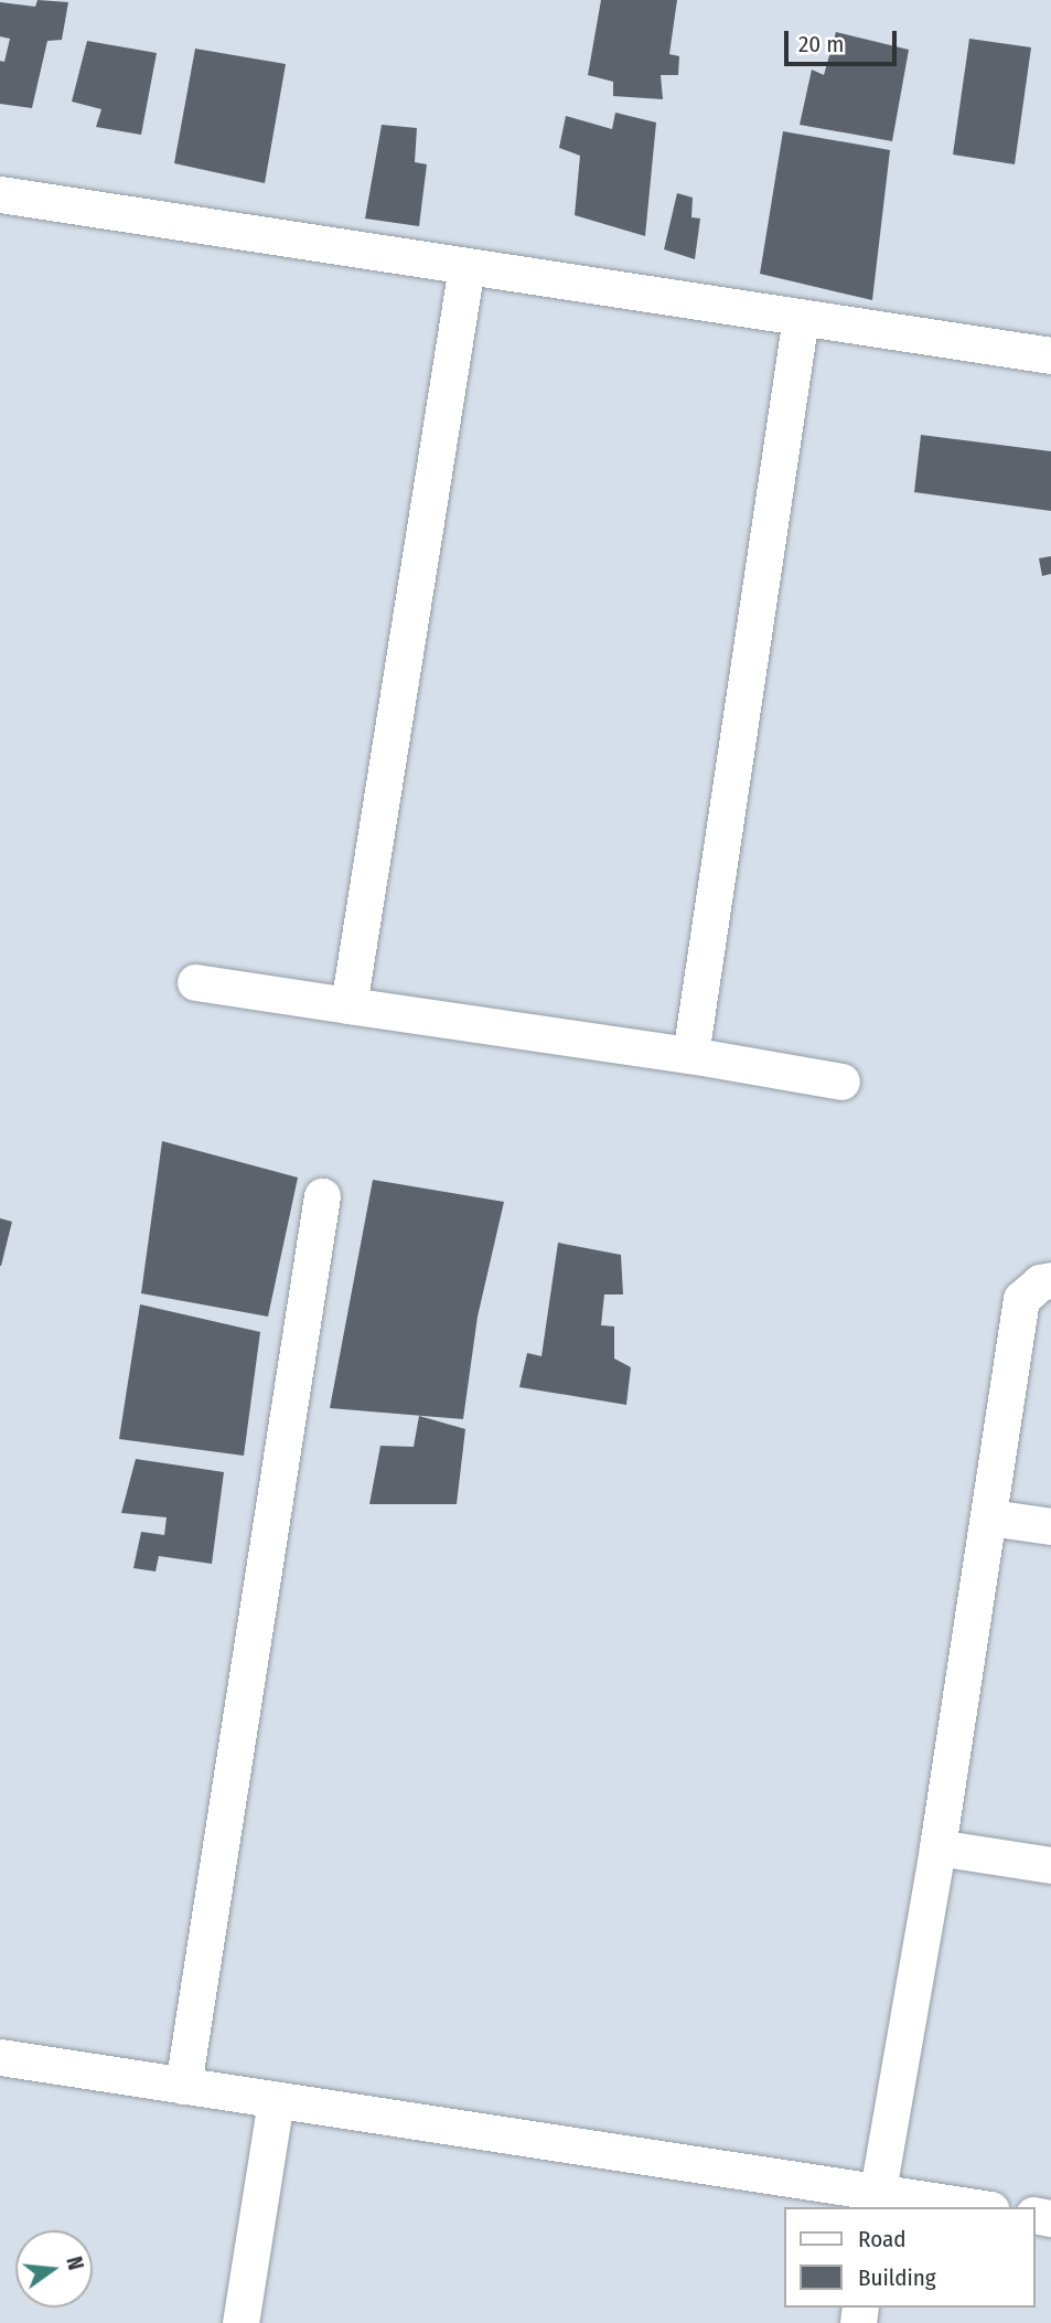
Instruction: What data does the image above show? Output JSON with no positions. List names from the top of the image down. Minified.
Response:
{"legend":["Road","Building"],"scale_bar":"20 m","north":"right"}
